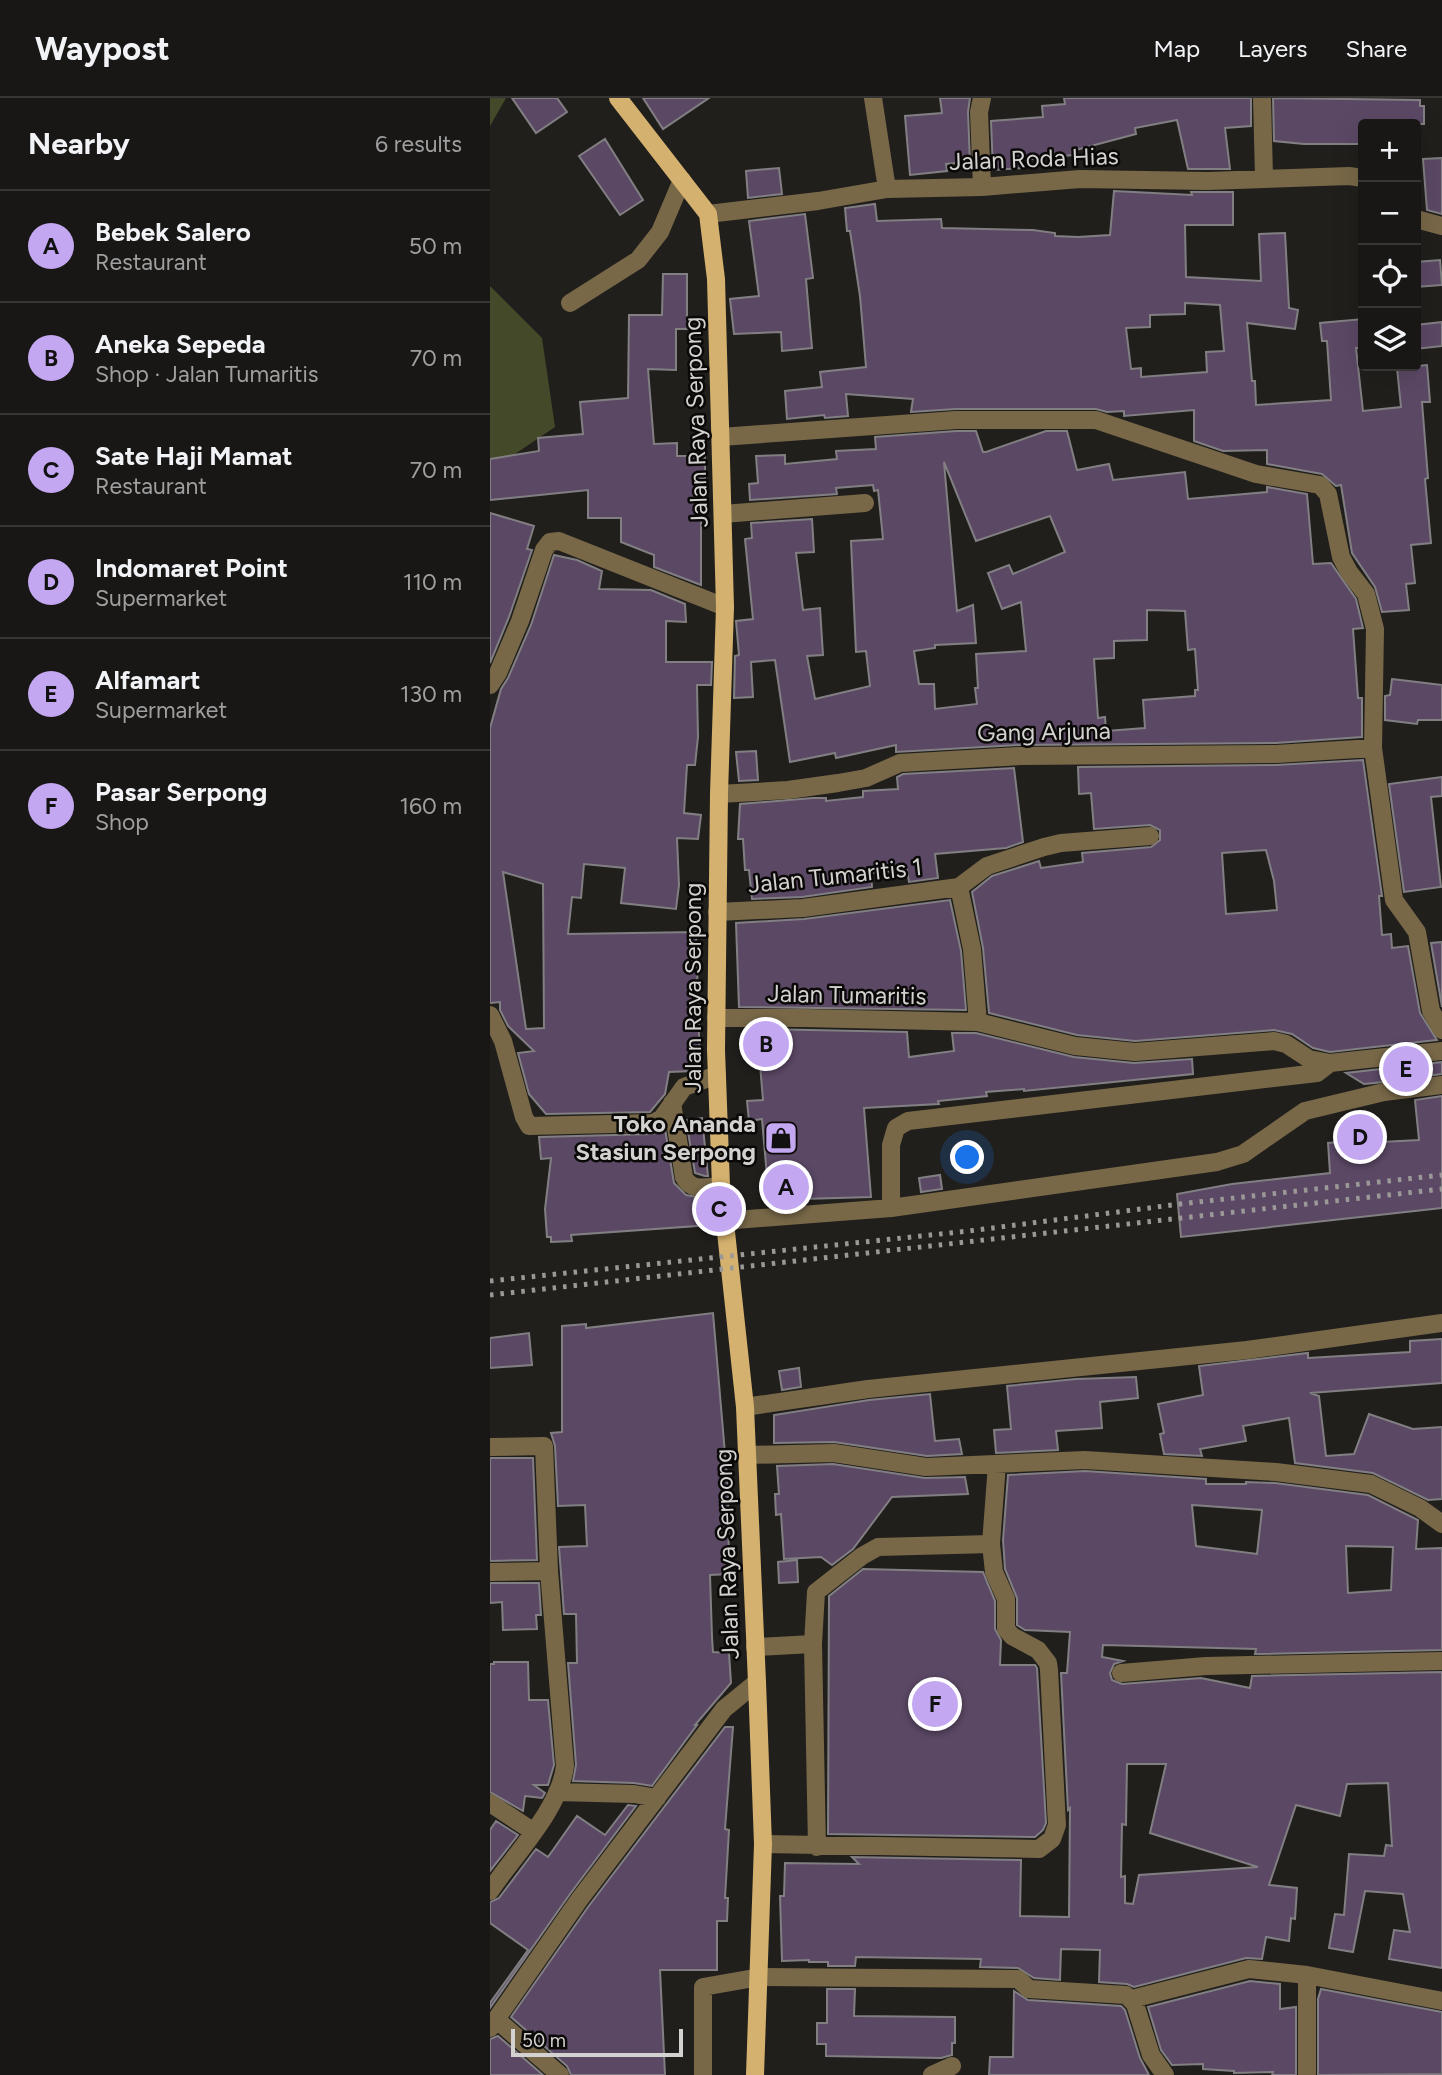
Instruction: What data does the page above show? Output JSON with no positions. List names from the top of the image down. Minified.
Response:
{"streets":{"main road":["Jalan Raya Serpong"],"street":["Jalan Roda Hias","Gang Arjuna","Jalan Tumaritis 1","Jalan Tumaritis"]},"crossings":[["Jalan Roda Hias","Jalan Raya Serpong"],["Jalan Raya Serpong","Gang Arjuna"],["Jalan Raya Serpong","Jalan Tumaritis 1"],["Jalan Raya Serpong","Jalan Tumaritis"]],"places":{"shop":["Toko Ananda Stasiun Serpong"]},"scale_bar":"50 m","page":{"header":"Waypost","nav":["Map","Layers","Share"],"heading":["Nearby","6 results"],"map_buttons":["+","−"],"list":[{"mark":"A","name":"Bebek Salero","note":"Restaurant","value":"50 m"},{"mark":"B","name":"Aneka Sepeda","note":"Shop · Jalan Tumaritis","value":"70 m"},{"mark":"C","name":"Sate Haji Mamat","note":"Restaurant","value":"70 m"},{"mark":"D","name":"Indomaret Point","note":"Supermarket","value":"110 m"},{"mark":"E","name":"Alfamart","note":"Supermarket","value":"130 m"},{"mark":"F","name":"Pasar Serpong","note":"Shop","value":"160 m"}],"pins":["B","E","D","A","C","F"],"scale":"50 m"}}
